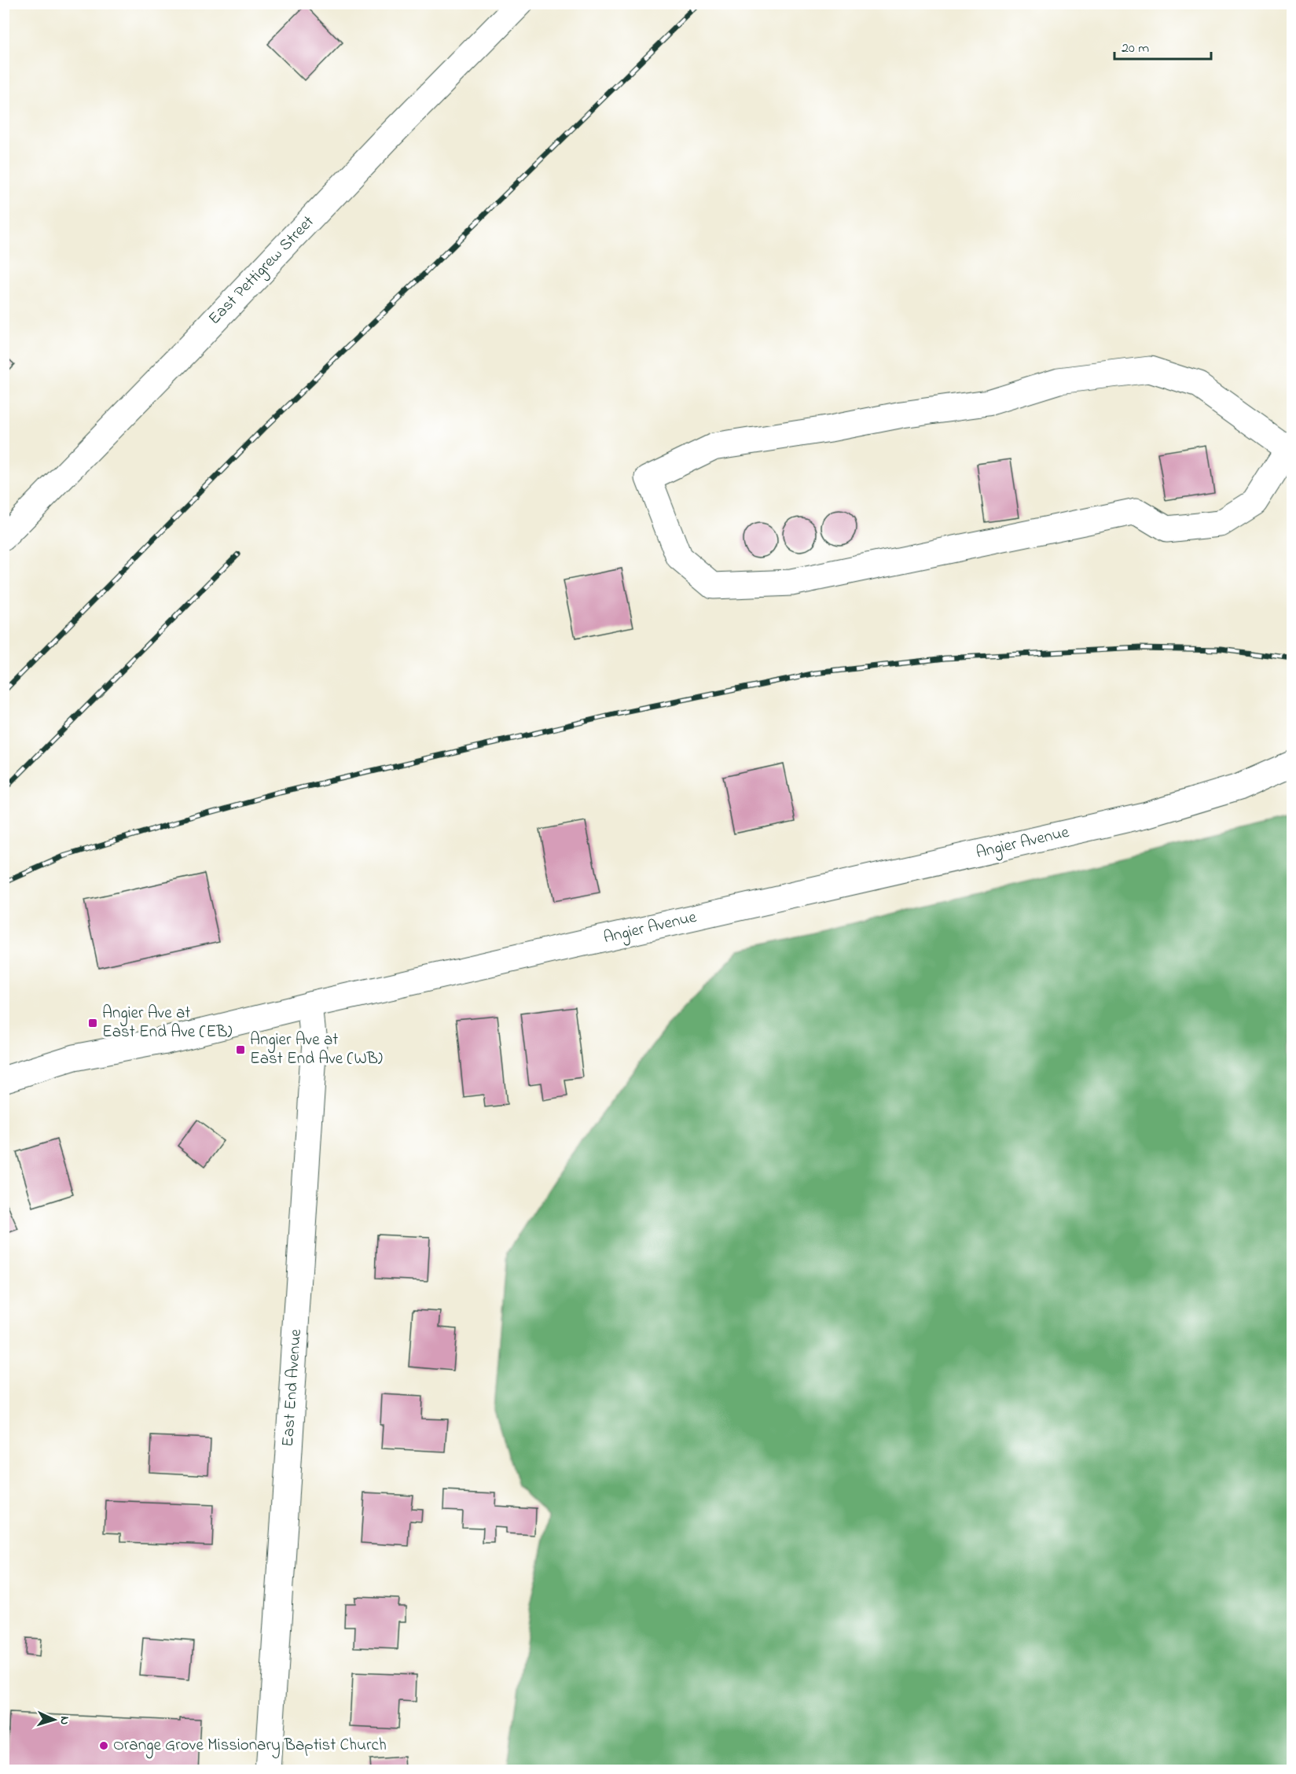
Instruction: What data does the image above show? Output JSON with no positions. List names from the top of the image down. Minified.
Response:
{"streets":{"street":["East Pettigrew Street","Angier Avenue","East End Avenue"]},"crossings":[["Angier Avenue","East End Avenue"]],"places":{"transit":["Angier Ave at East End Ave (EB)","Angier Ave at East End Ave (WB)"],"other":["Orange Grove Missionary Baptist Church"]},"scale_bar":"20 m","north":"right"}
